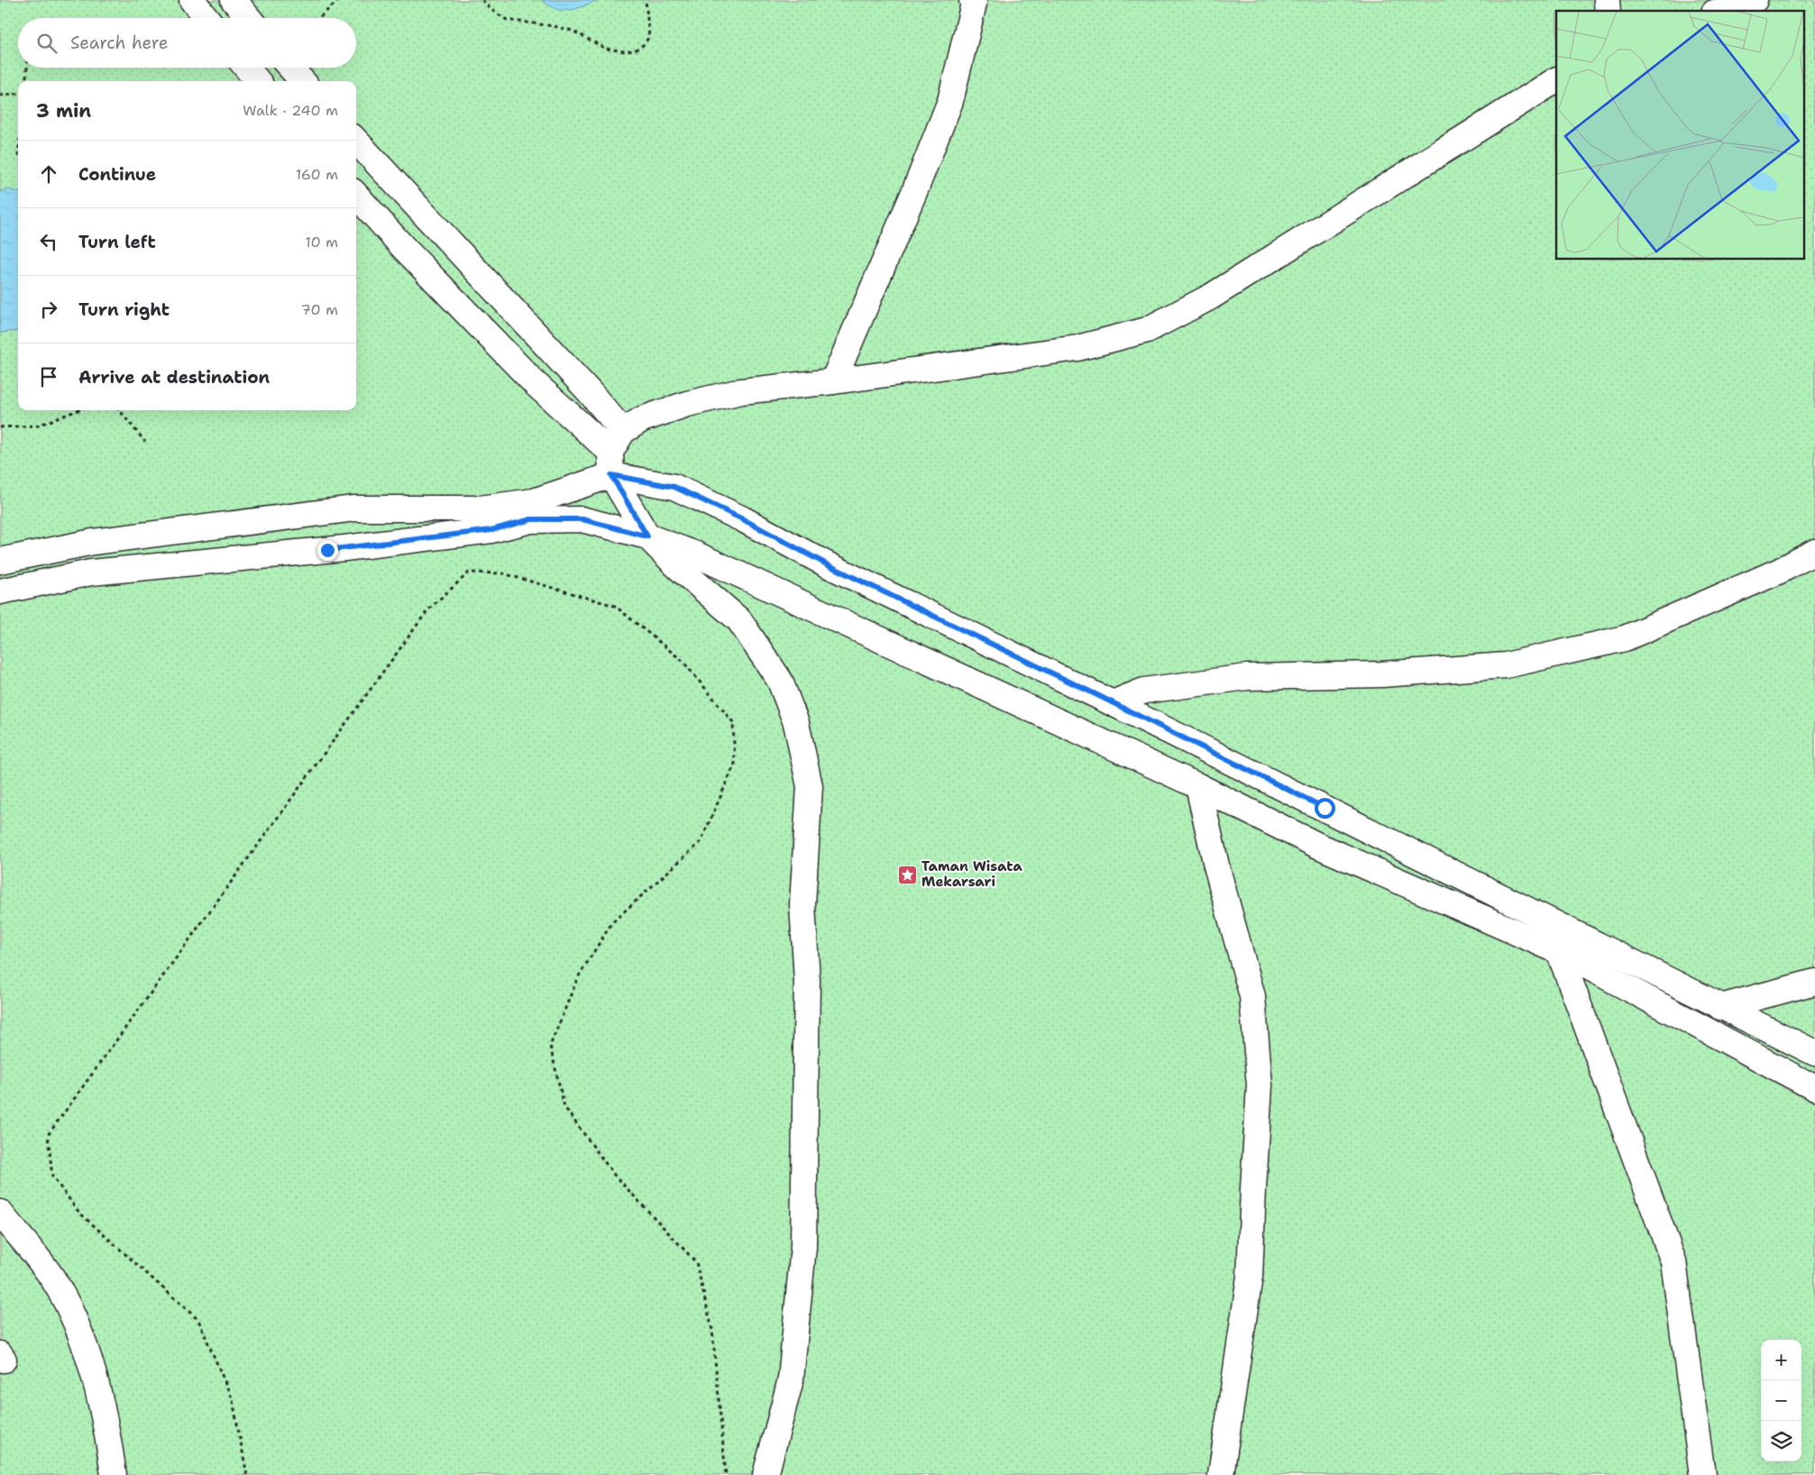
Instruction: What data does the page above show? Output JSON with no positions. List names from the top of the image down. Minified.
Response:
{"places":{"place":["Taman Wisata Mekarsari"]},"page":{"search":"Search here","heading":["3 min","Walk · 240 m"],"list":[["Continue","160 m"],["Turn left","10 m"],["Turn right","70 m"],"Arrive at destination"],"map_buttons":["+","−"]}}
